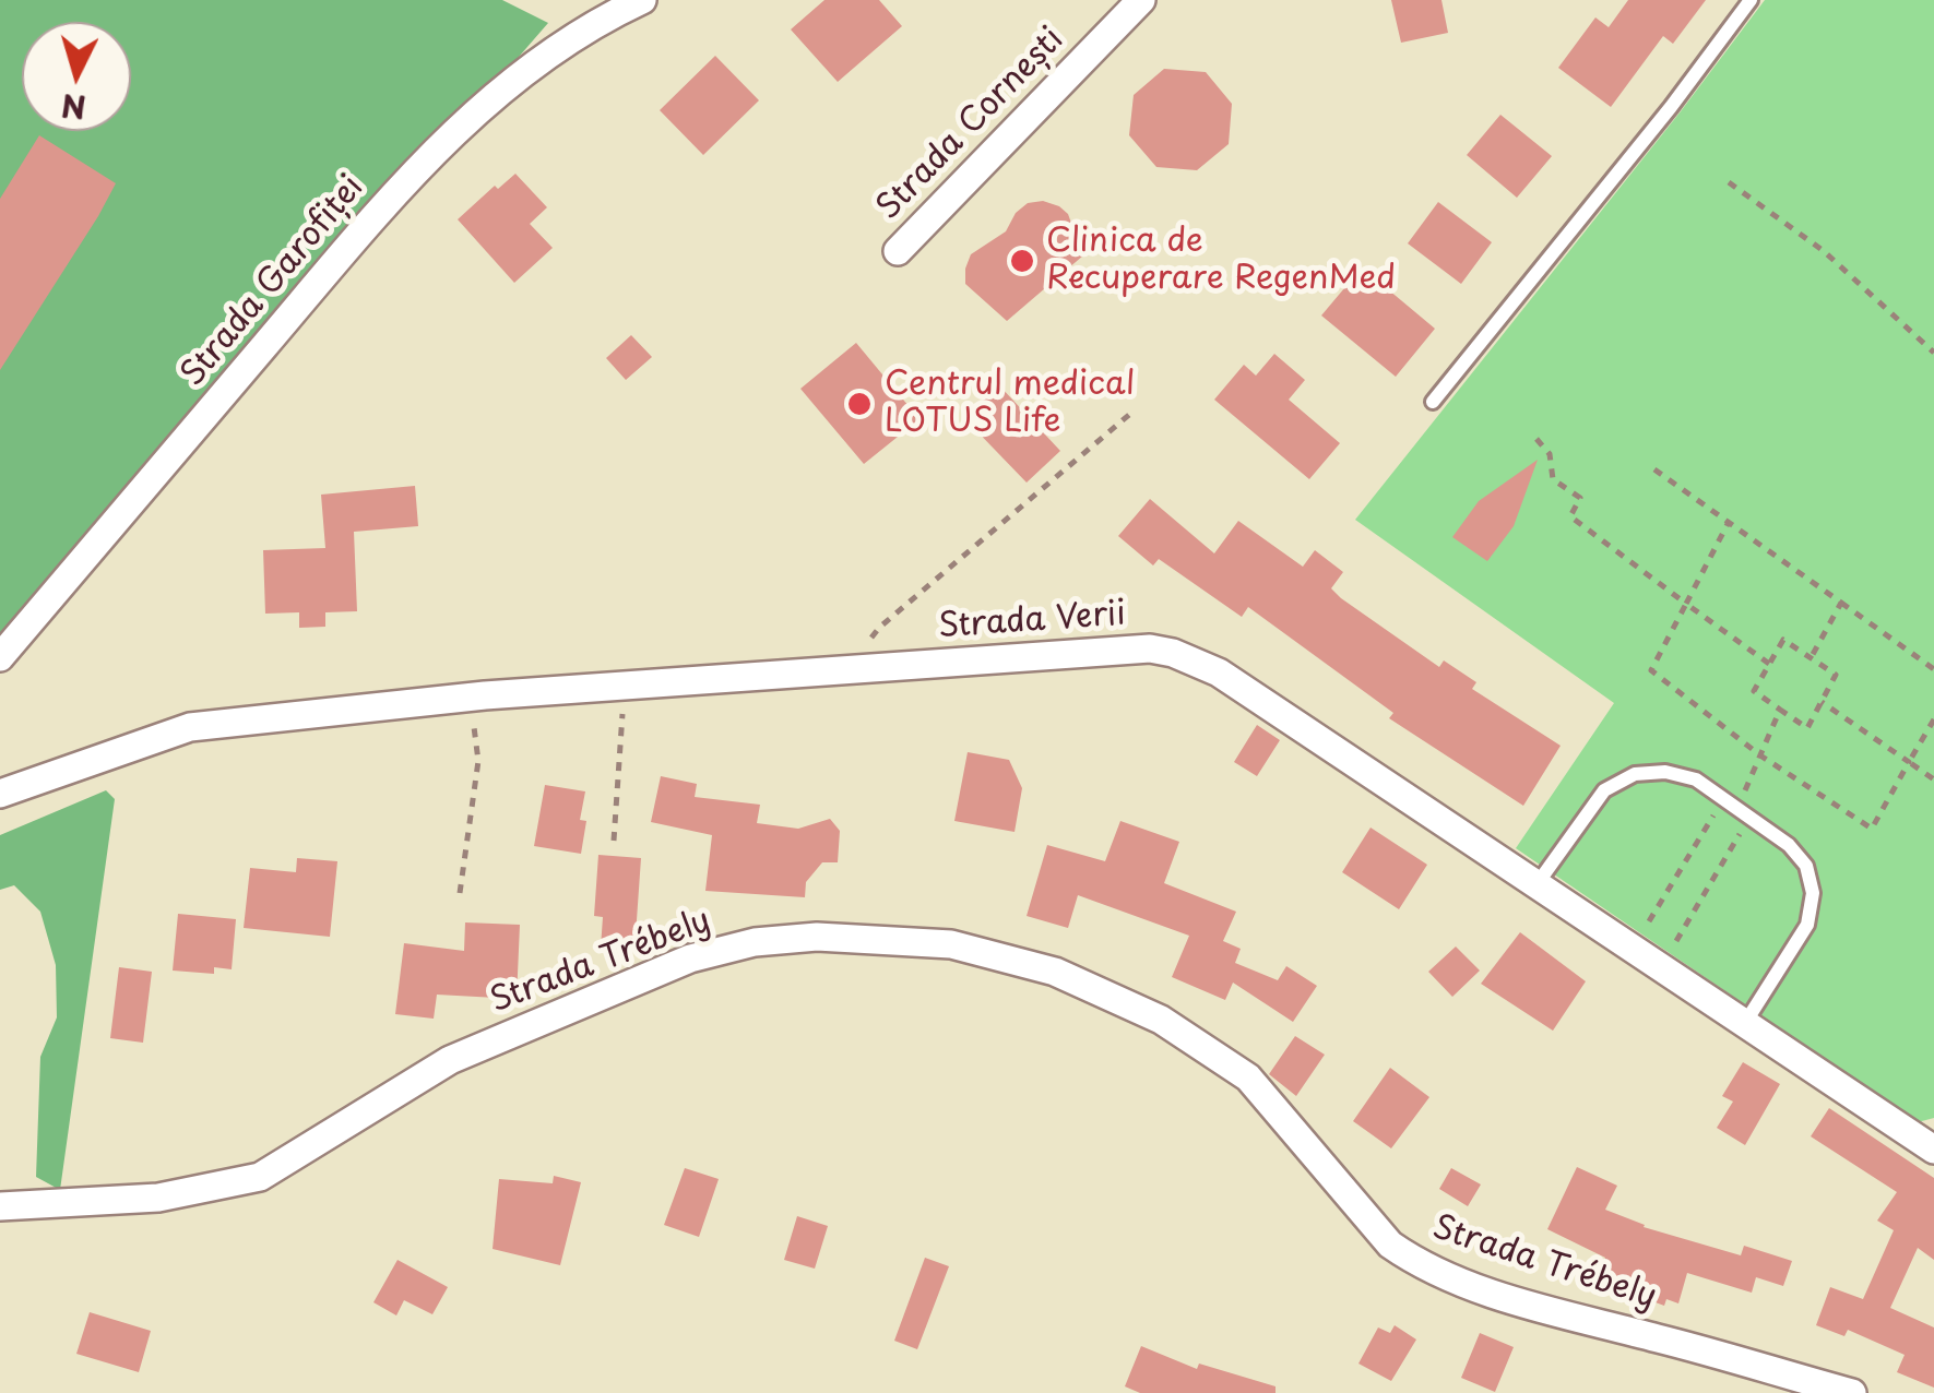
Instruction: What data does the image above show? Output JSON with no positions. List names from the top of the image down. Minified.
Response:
{"streets":{"street":["Strada Cornești","Strada Garofiței","Strada Verii","Strada Trébely"]},"places":["Clinica de Recuperare RegenMed","Centrul medical LOTUS Life"],"north":"bottom"}
